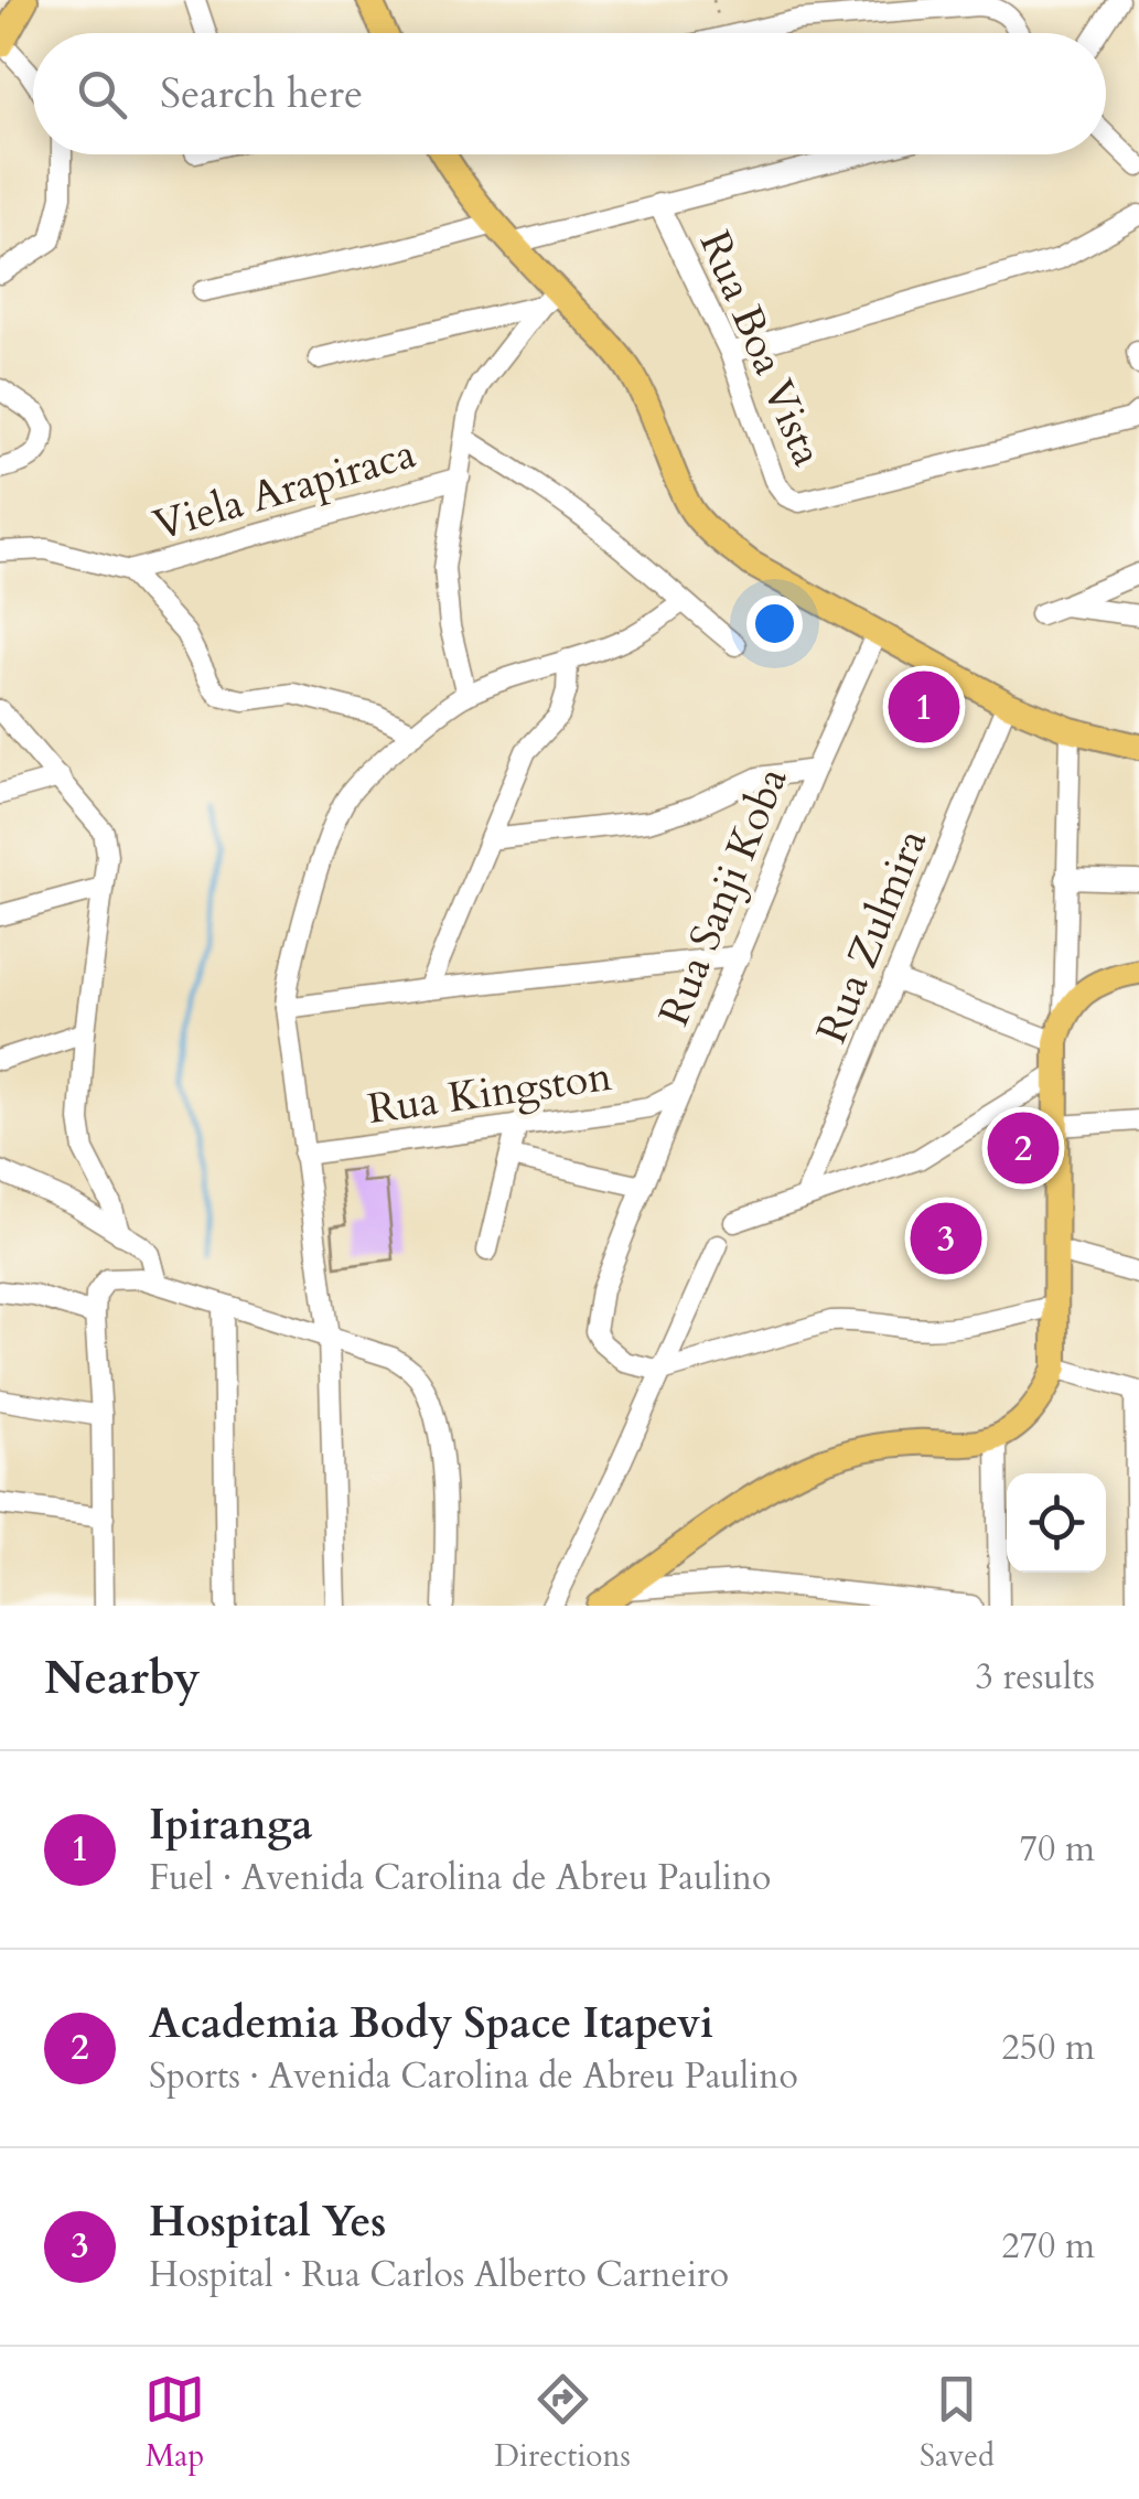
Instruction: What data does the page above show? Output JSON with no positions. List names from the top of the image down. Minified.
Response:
{"streets":{"street":["Rua Boa Vista","Viela Arapiraca","Rua Sanji Koba","Rua Zulmira","Rua Kingston"]},"crossings":[["Rua Sanji Koba","Rua Kingston"]],"page":{"search":"Search here","pins":["1","2","3"],"heading":["Nearby","3 results"],"list":[{"mark":"1","name":"Ipiranga","note":"Fuel · Avenida Carolina de Abreu Paulino","value":"70 m"},{"mark":"2","name":"Academia Body Space Itapevi","note":"Sports · Avenida Carolina de Abreu Paulino","value":"250 m"},{"mark":"3","name":"Hospital Yes","note":"Hospital · Rua Carlos Alberto Carneiro","value":"270 m"}],"nav":["Map","Directions","Saved"]}}
